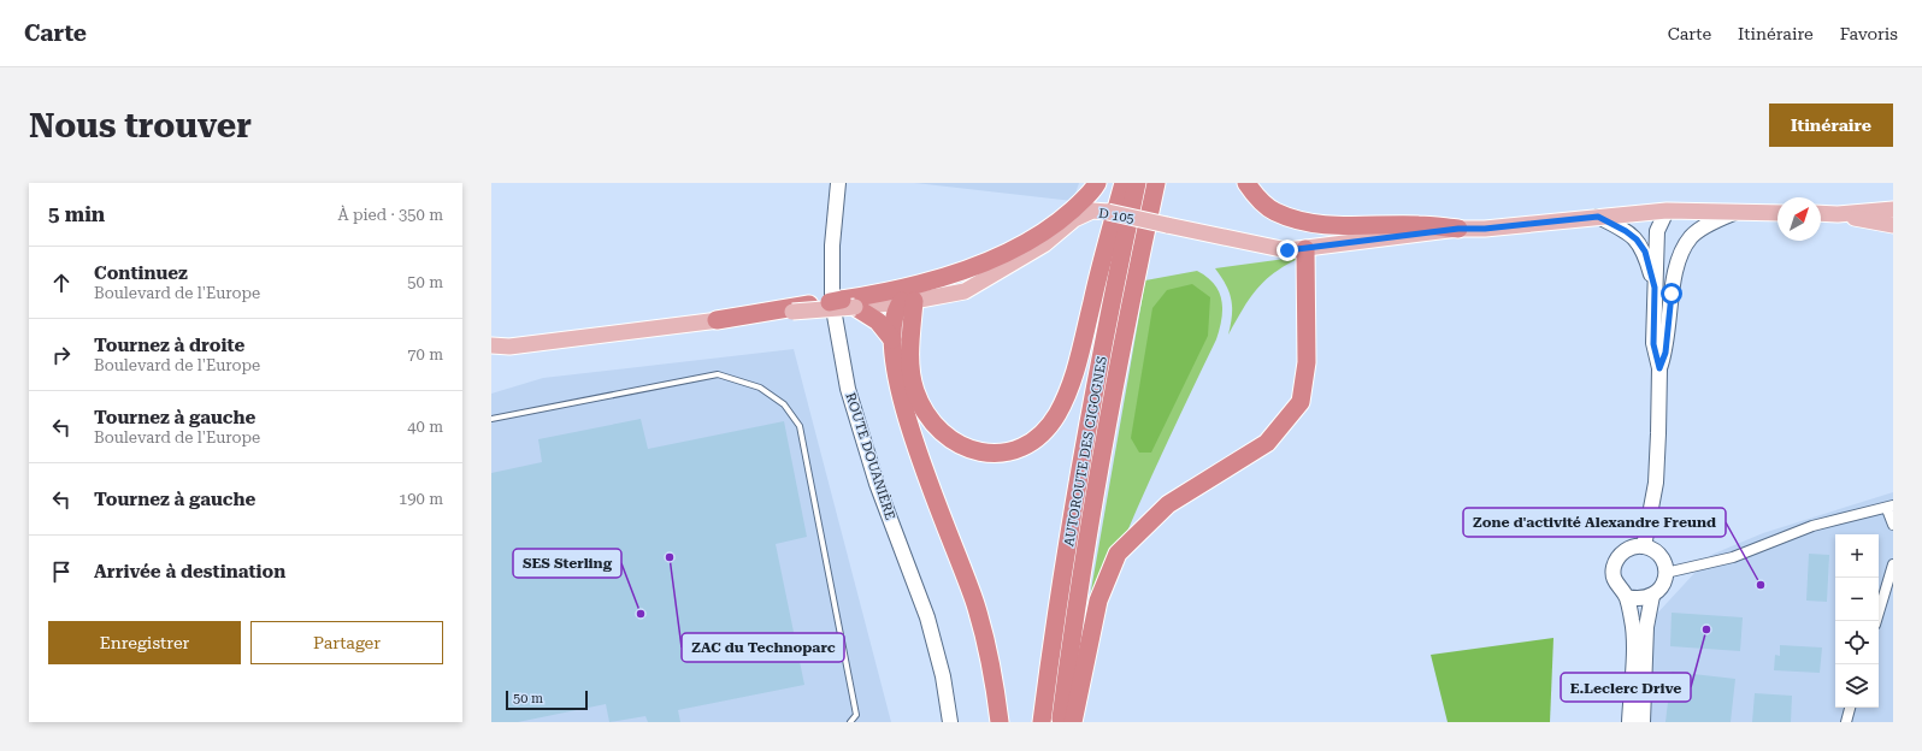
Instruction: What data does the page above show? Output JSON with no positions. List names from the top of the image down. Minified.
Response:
{"streets":{"highway":["AUTOROUTE DES CIGOGNES"],"main road":["D 105"],"street":["ROUTE DOUANIÈRE"]},"places":["ZAC du Technoparc","Zone d'activité Alexandre Freund","SES Sterling","E.Leclerc Drive"],"scale_bar":"50 m","north":"top right","page":{"header":"Carte","nav":["Carte","Itinéraire","Favoris"],"buttons":["Itinéraire",["Enregistrer","Partager"]],"title":"Nous trouver","heading":["5 min","À pied · 350 m"],"list":[["Continuez","Boulevard de l'Europe","50 m"],["Tournez à droite","Boulevard de l'Europe","70 m"],["Tournez à gauche","Boulevard de l'Europe","40 m"],["Tournez à gauche","190 m"],"Arrivée à destination"],"map_buttons":["+","−"],"scale":"50 m"}}
